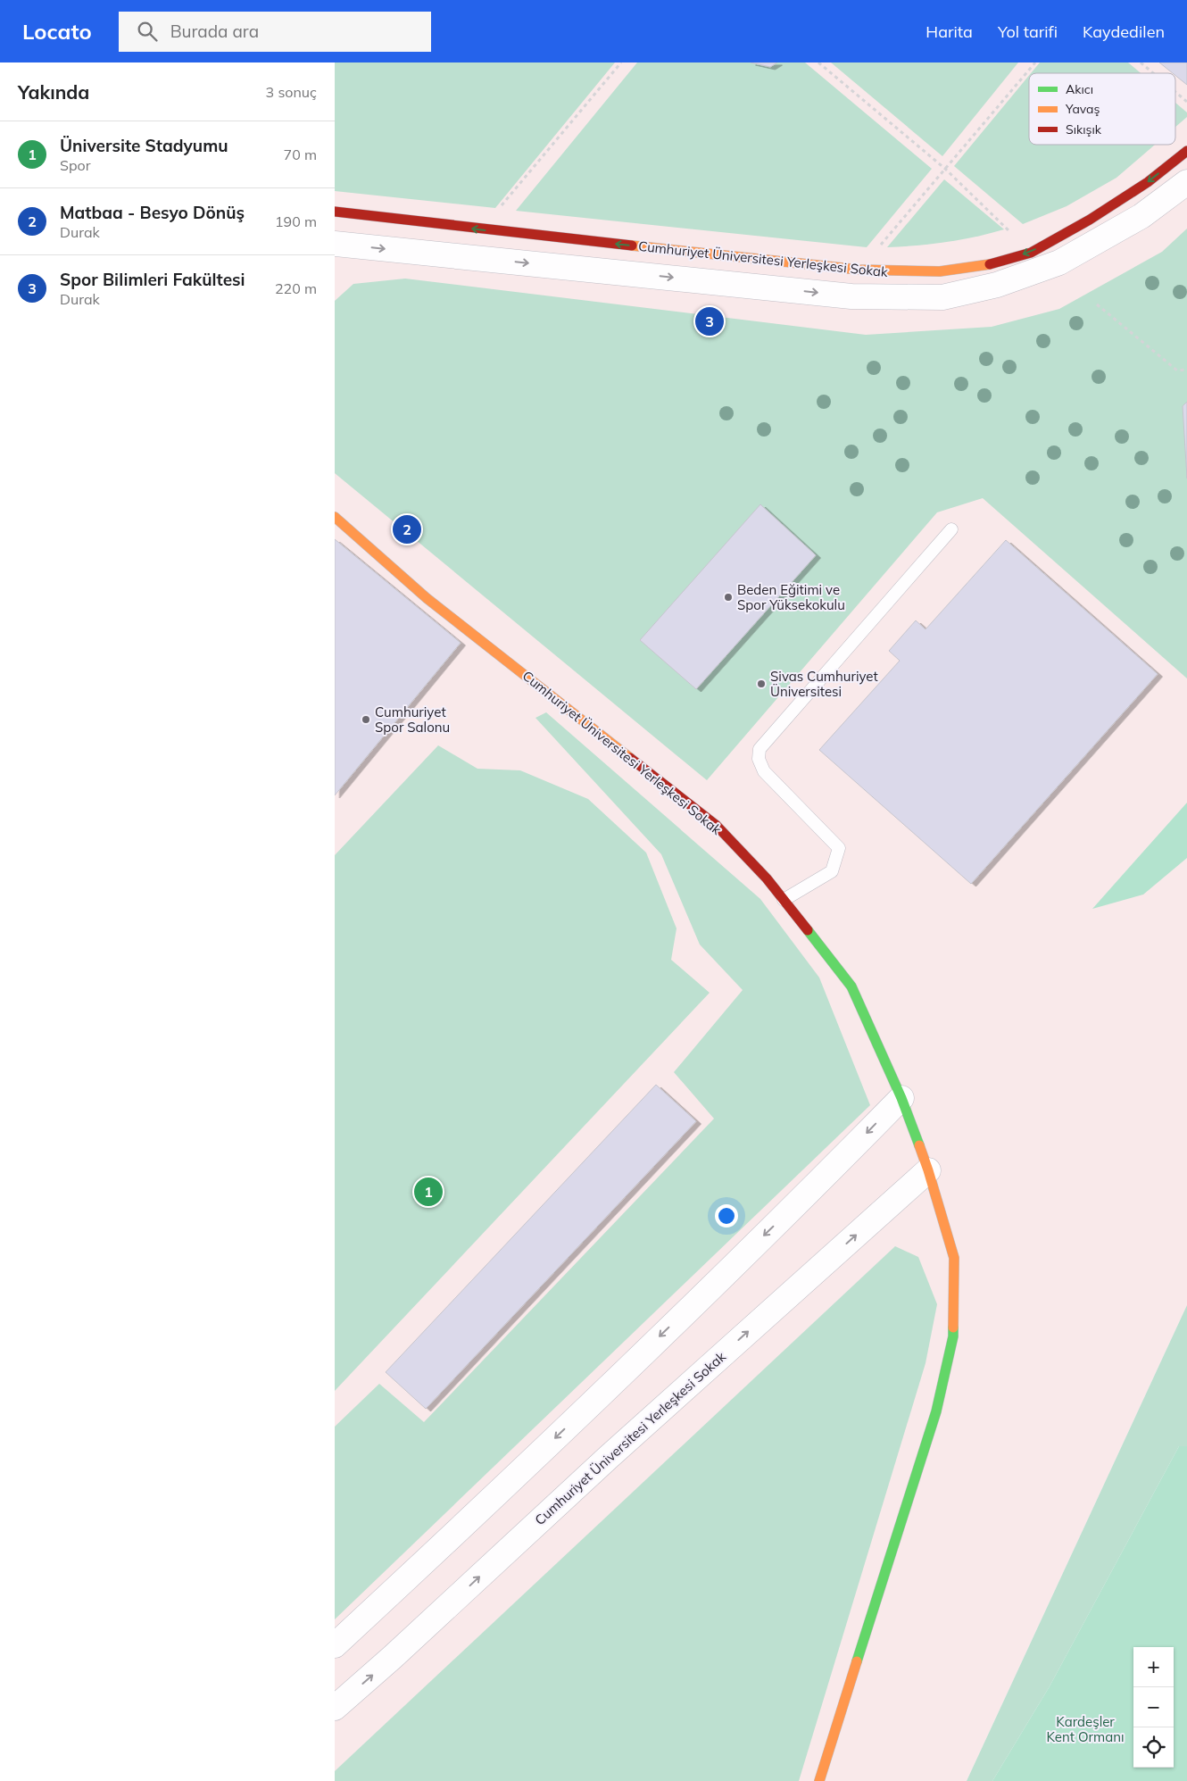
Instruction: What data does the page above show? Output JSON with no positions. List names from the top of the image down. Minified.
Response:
{"streets":{"street":["Cumhuriyet Üniversitesi Yerleşkesi Sokak"]},"parks":["Kardeşler Kent Ormanı"],"places":["Beden Eğitimi ve Spor Yüksekokulu","Sivas Cumhuriyet Üniversitesi","Cumhuriyet Spor Salonu"],"legend":["Akıcı","Yavaş","Sıkışık"],"page":{"header":"Locato","search":"Burada ara","nav":["Harita","Yol tarifi","Kaydedilen"],"heading":["Yakında","3 sonuç"],"list":[{"mark":"1","name":"Üniversite Stadyumu","note":"Spor","value":"70 m"},{"mark":"2","name":"Matbaa - Besyo Dönüş","note":"Durak","value":"190 m"},{"mark":"3","name":"Spor Bilimleri Fakültesi","note":"Durak","value":"220 m"}],"pins":["3","2","1"],"map_buttons":["+","−"]}}
